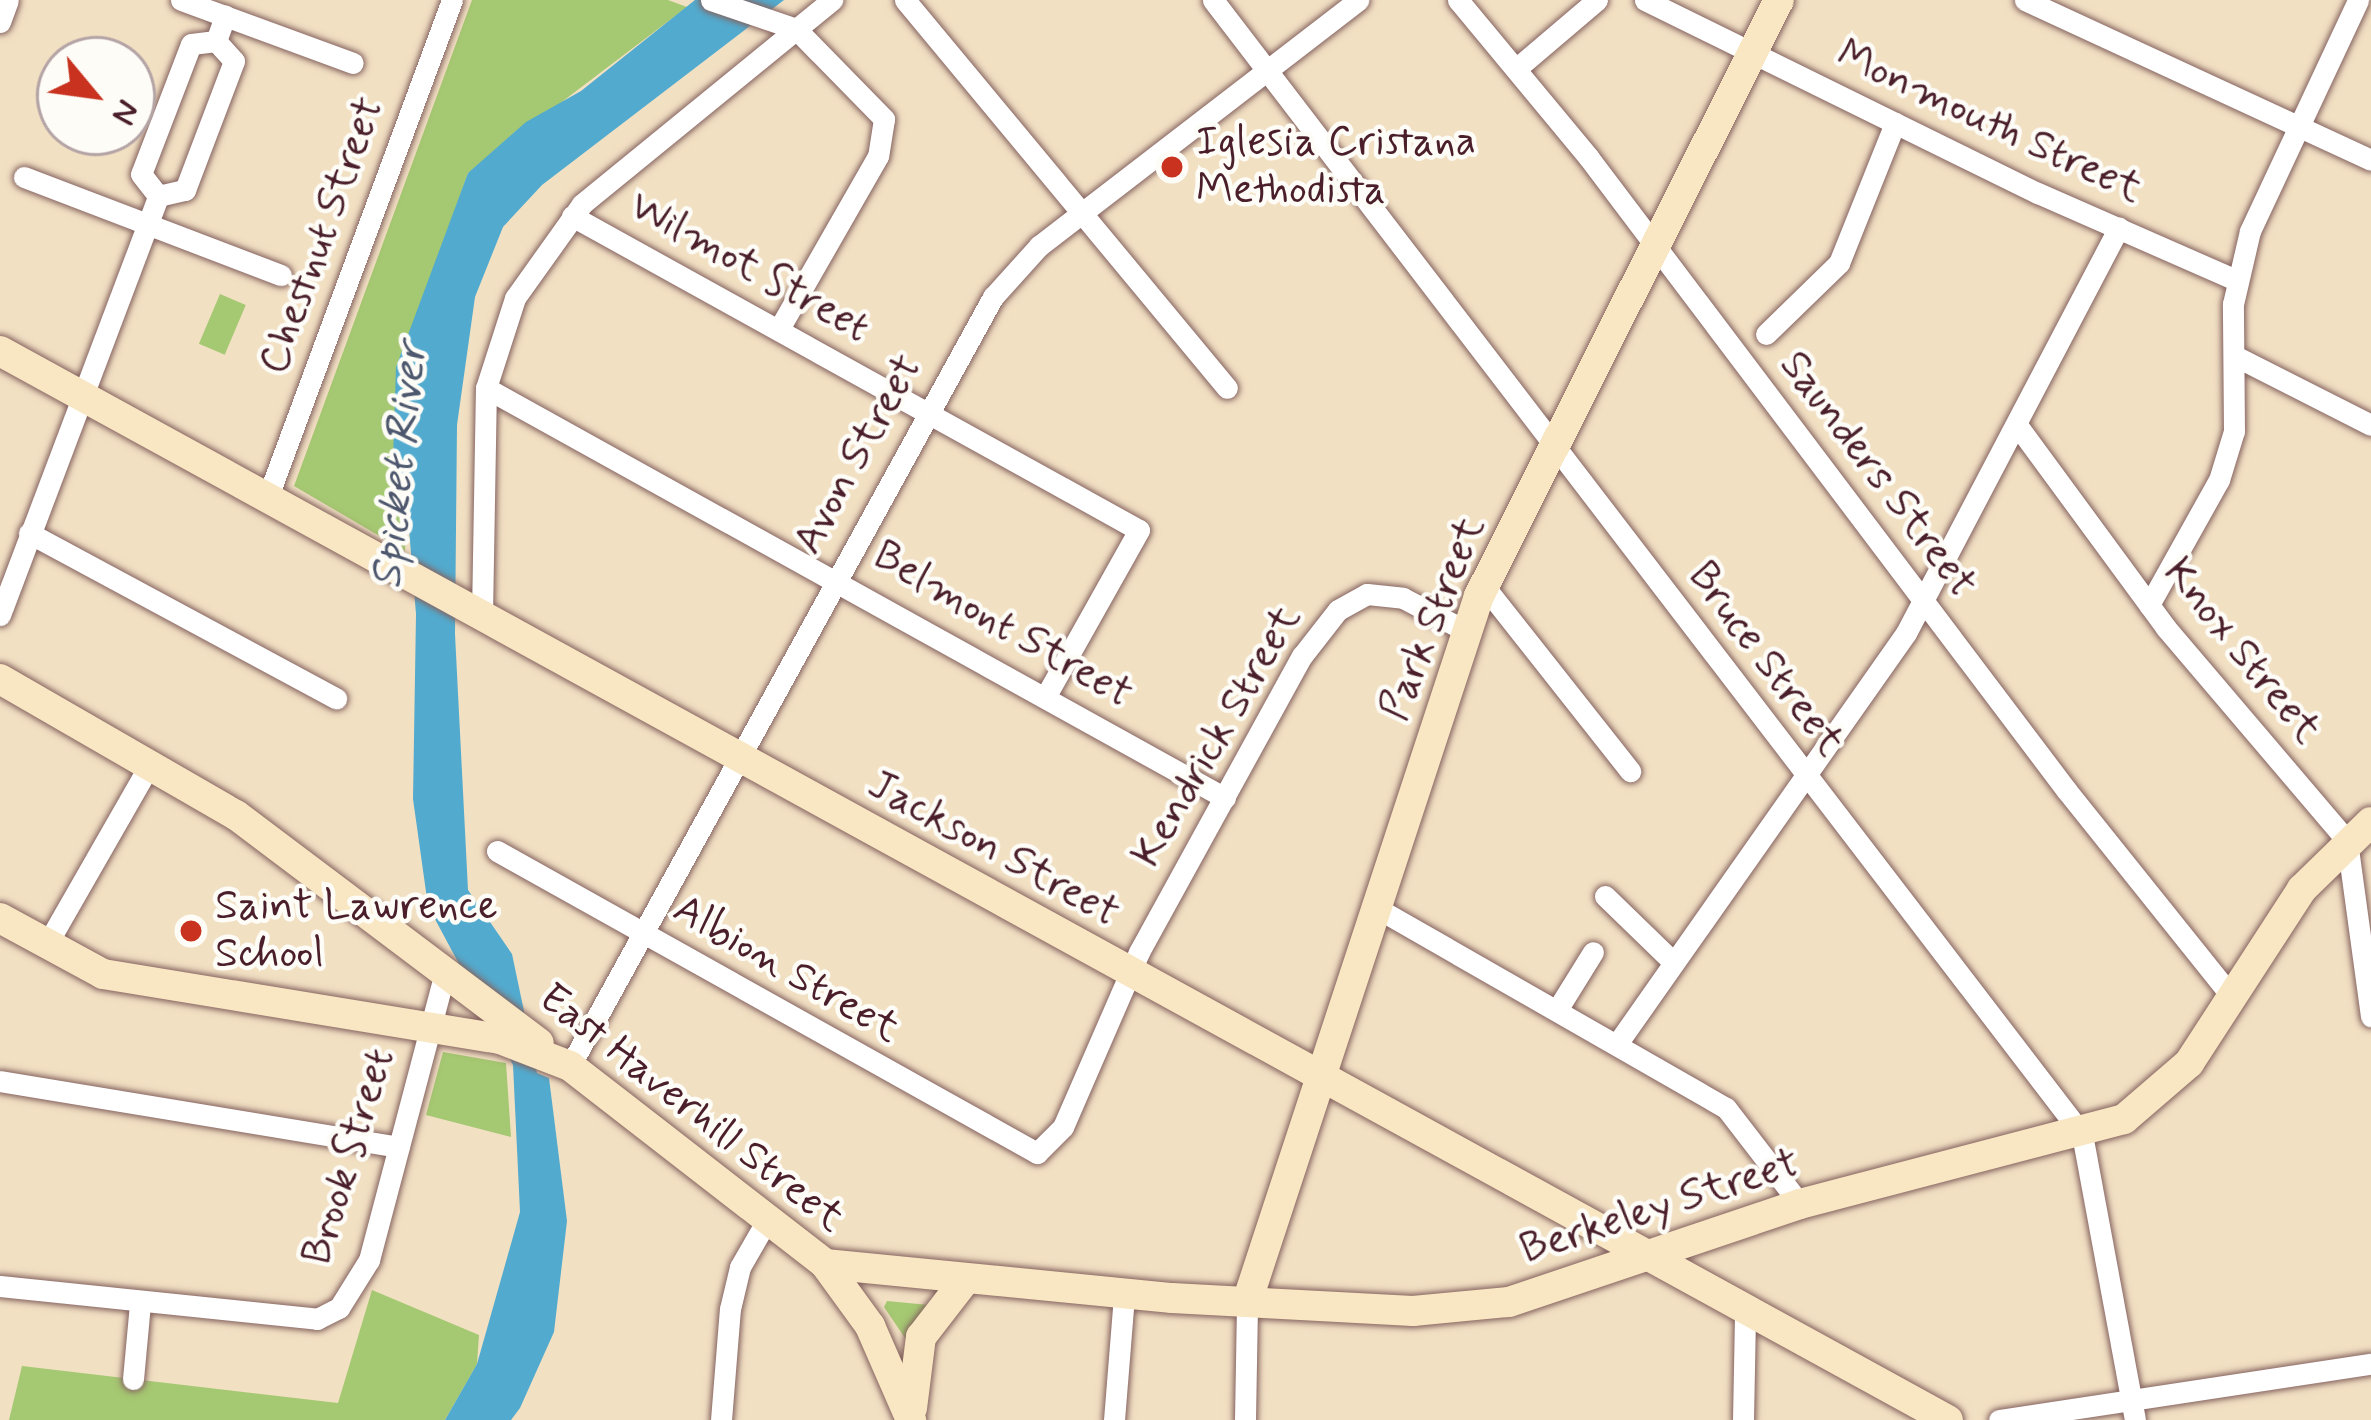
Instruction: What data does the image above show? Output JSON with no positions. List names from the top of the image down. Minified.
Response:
{"streets":{"main road":["Park Street","Jackson Street","East Haverhill Street","Berkeley Street"],"street":["Monmouth Street","Chestnut Street","Wilmot Street","Avon Street","Saunders Street","Belmont Street","Knox Street","Bruce Street","Kendrick Street","Albion Street","Brook Street"]},"crossings":[["Monmouth Street","Park Street"],["Chestnut Street","Jackson Street"],["Wilmot Street","Avon Street"],["Wilmot Street","Belmont Street"],["Avon Street","Belmont Street"],["Avon Street","Bruce Street"],["Avon Street","Jackson Street"],["Avon Street","Albion Street"],["Avon Street","East Haverhill Street"],["Saunders Street","Park Street"],["Saunders Street","Berkeley Street"],["Park Street","Bruce Street"],["Park Street","Kendrick Street"],["Park Street","Jackson Street"],["Park Street","Berkeley Street"],["Belmont Street","Kendrick Street"],["Knox Street","Berkeley Street"],["Bruce Street","Berkeley Street"],["Kendrick Street","Jackson Street"],["Kendrick Street","Albion Street"],["Jackson Street","Berkeley Street"],["East Haverhill Street","Brook Street"],["East Haverhill Street","Berkeley Street"]],"water":["Spicket River"],"places":["Iglesia Cristana Methodista","Saint Lawrence School"],"north":"bottom right"}
